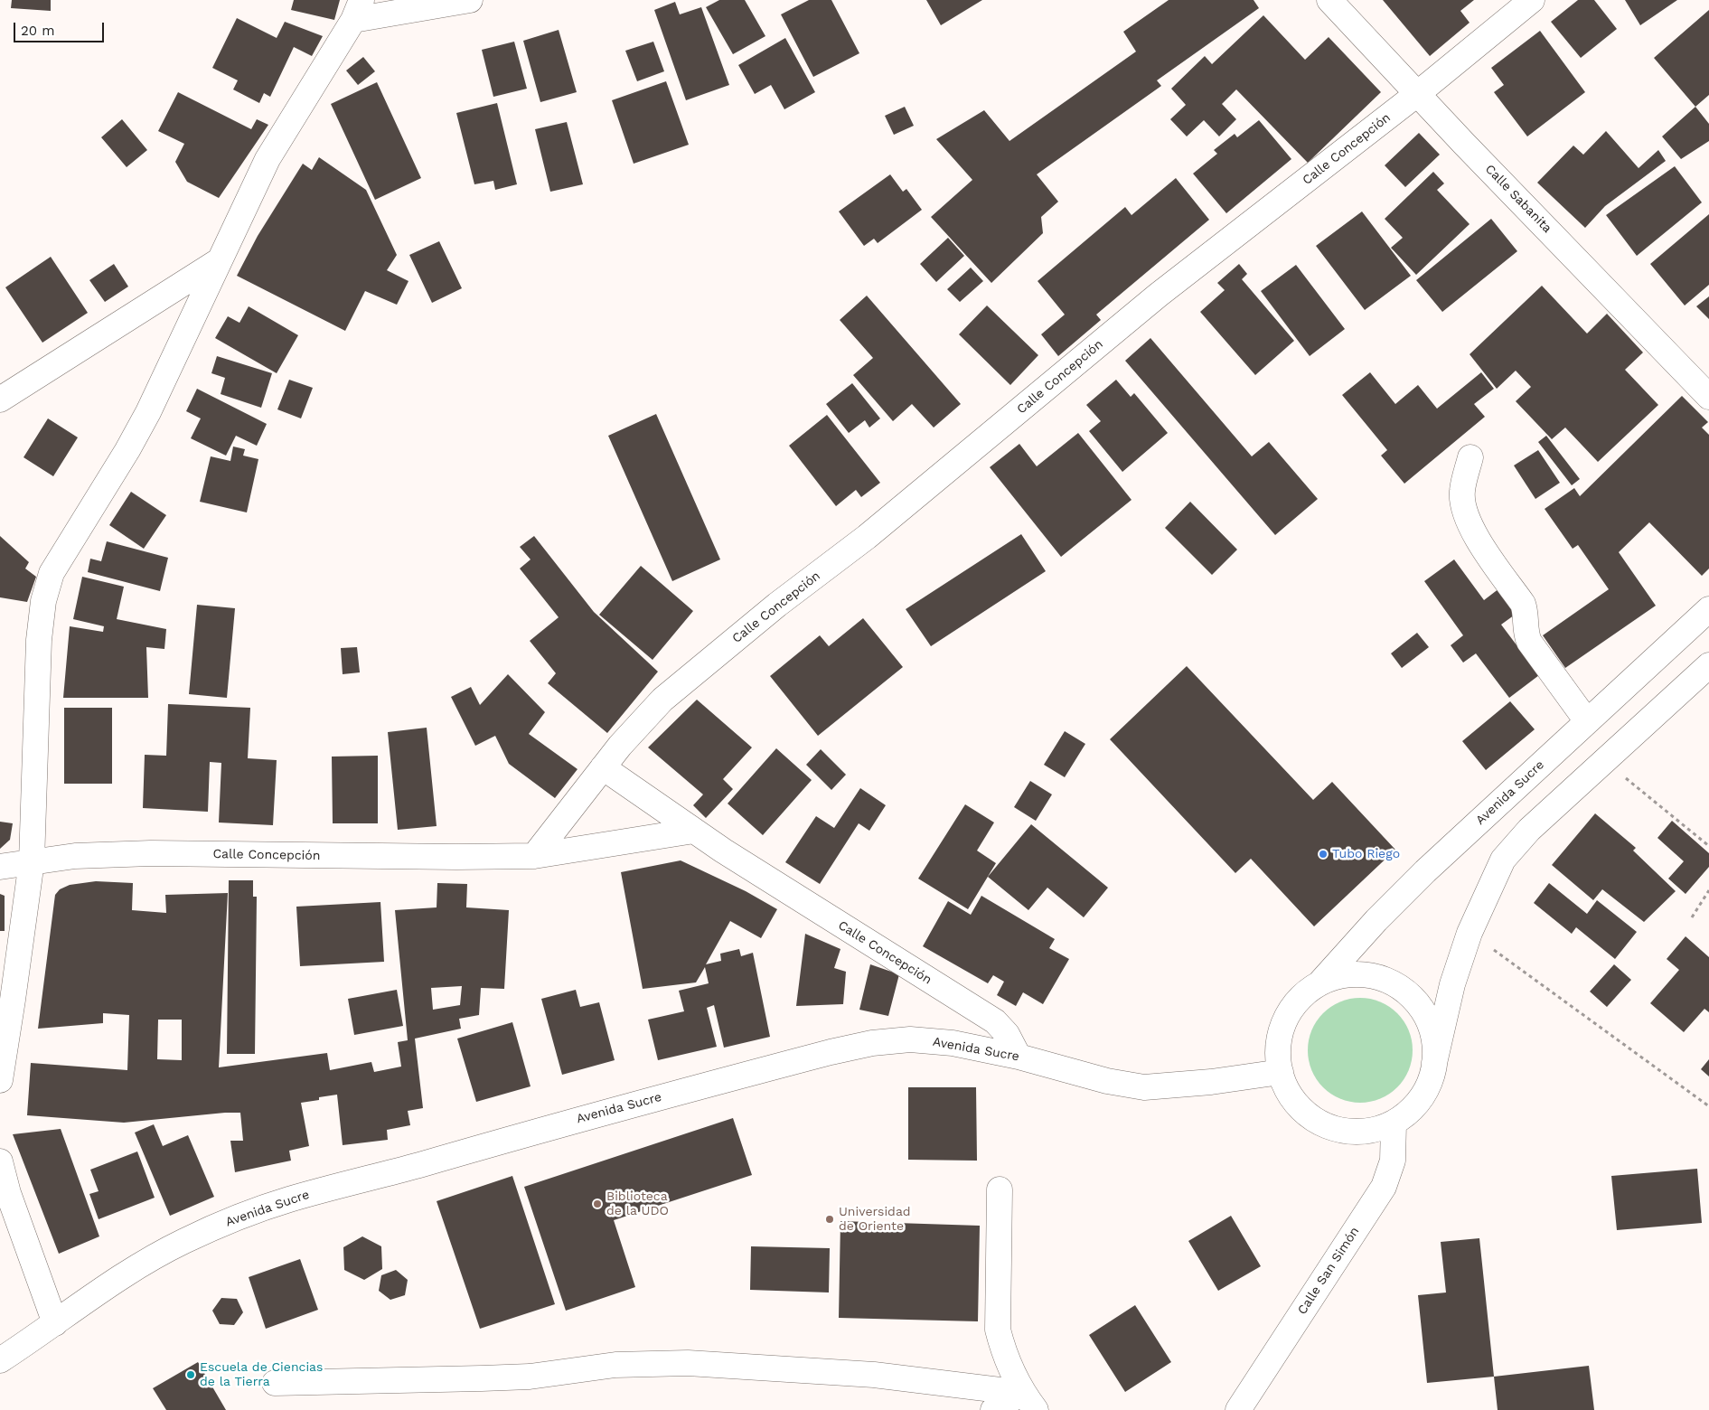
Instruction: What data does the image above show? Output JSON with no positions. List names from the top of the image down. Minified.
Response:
{"streets":{"street":["Calle Concepción","Calle Sabanita","Avenida Sucre","Calle San Simón"]},"crossings":[["Calle Concepción","Calle Sabanita"],["Calle Concepción","Avenida Sucre"],["Avenida Sucre","Calle San Simón"]],"places":["Tubo Riego","Biblioteca de la UDO","Universidad de Oriente","Escuela de Ciencias de la Tierra"],"scale_bar":"20 m"}
